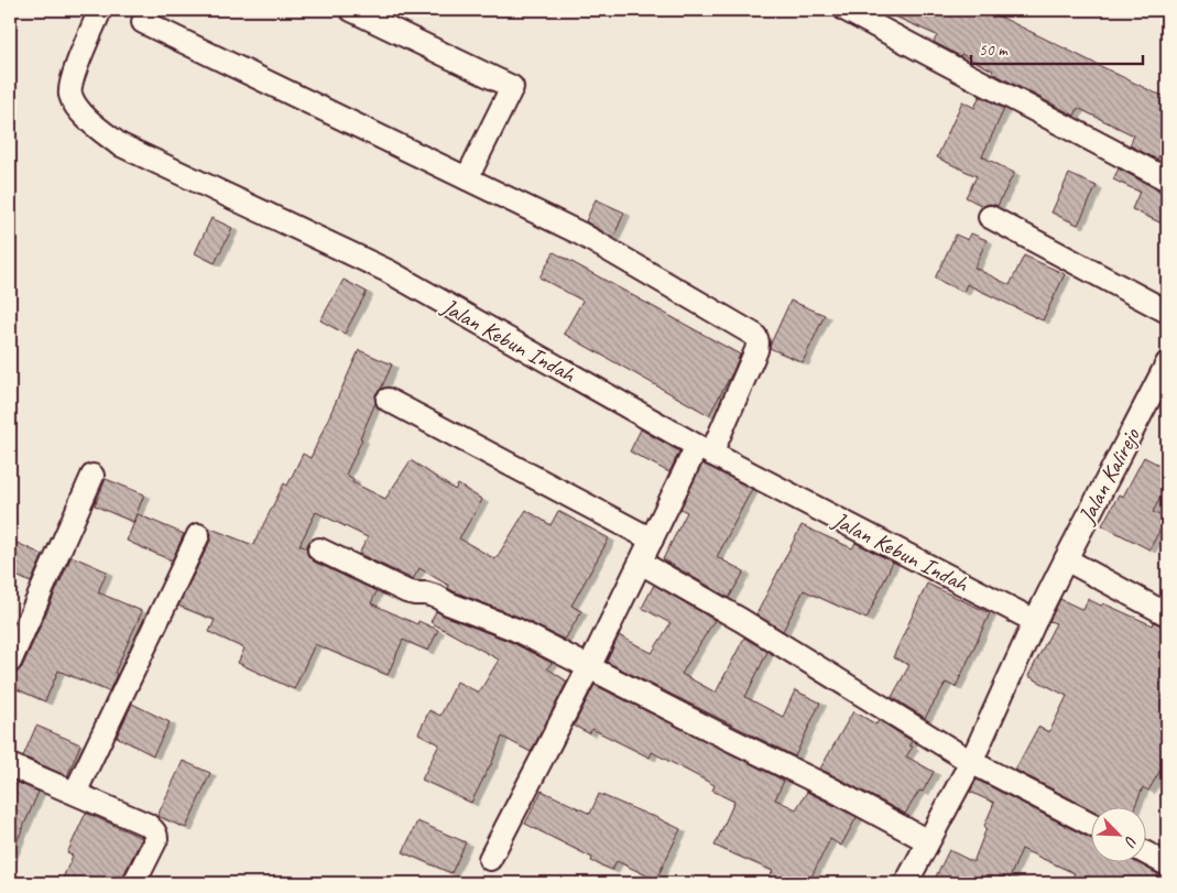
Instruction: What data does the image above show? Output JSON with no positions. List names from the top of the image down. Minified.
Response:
{"streets":{"street":["Jalan Kebun Indah","Jalan Kalirejo"]},"crossings":[["Jalan Kebun Indah","Jalan Kalirejo"]],"scale_bar":"50 m","north":"bottom right"}
